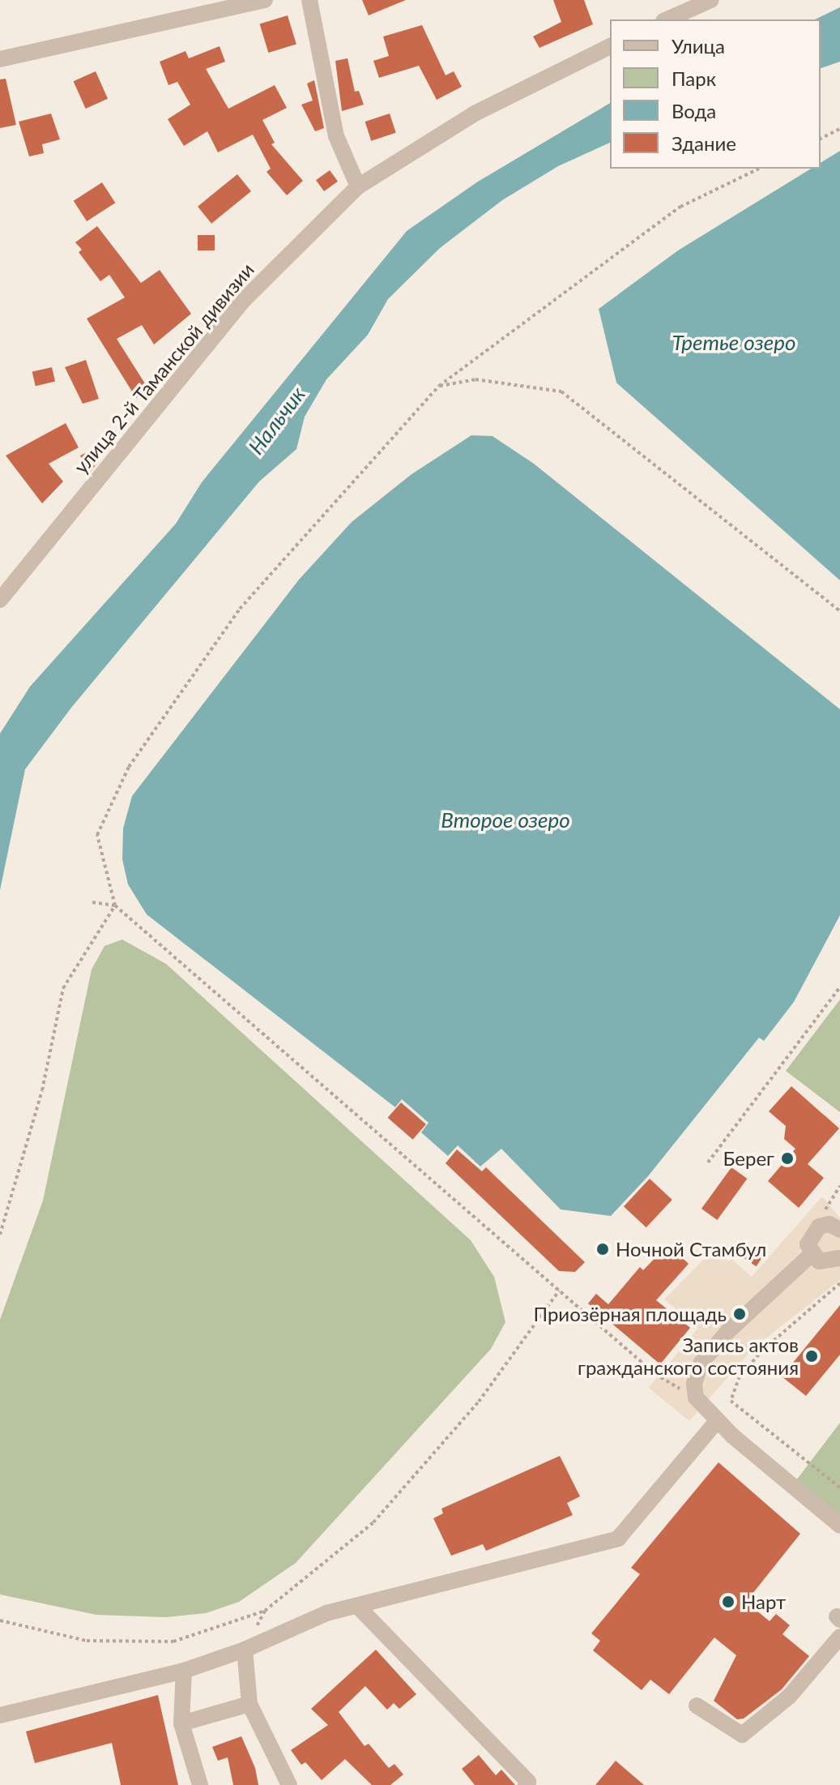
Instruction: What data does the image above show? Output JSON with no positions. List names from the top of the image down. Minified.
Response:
{"streets":{"street":["улица 2-й Таманской дивизии"]},"water":["Третье озеро","Нальчик","Второе озеро"],"places":["Берег","Ночной Стамбул","Приозёрная площадь","Запись актов гражданского состояния","Нарт"],"legend":["Улица","Парк","Вода","Здание"]}
